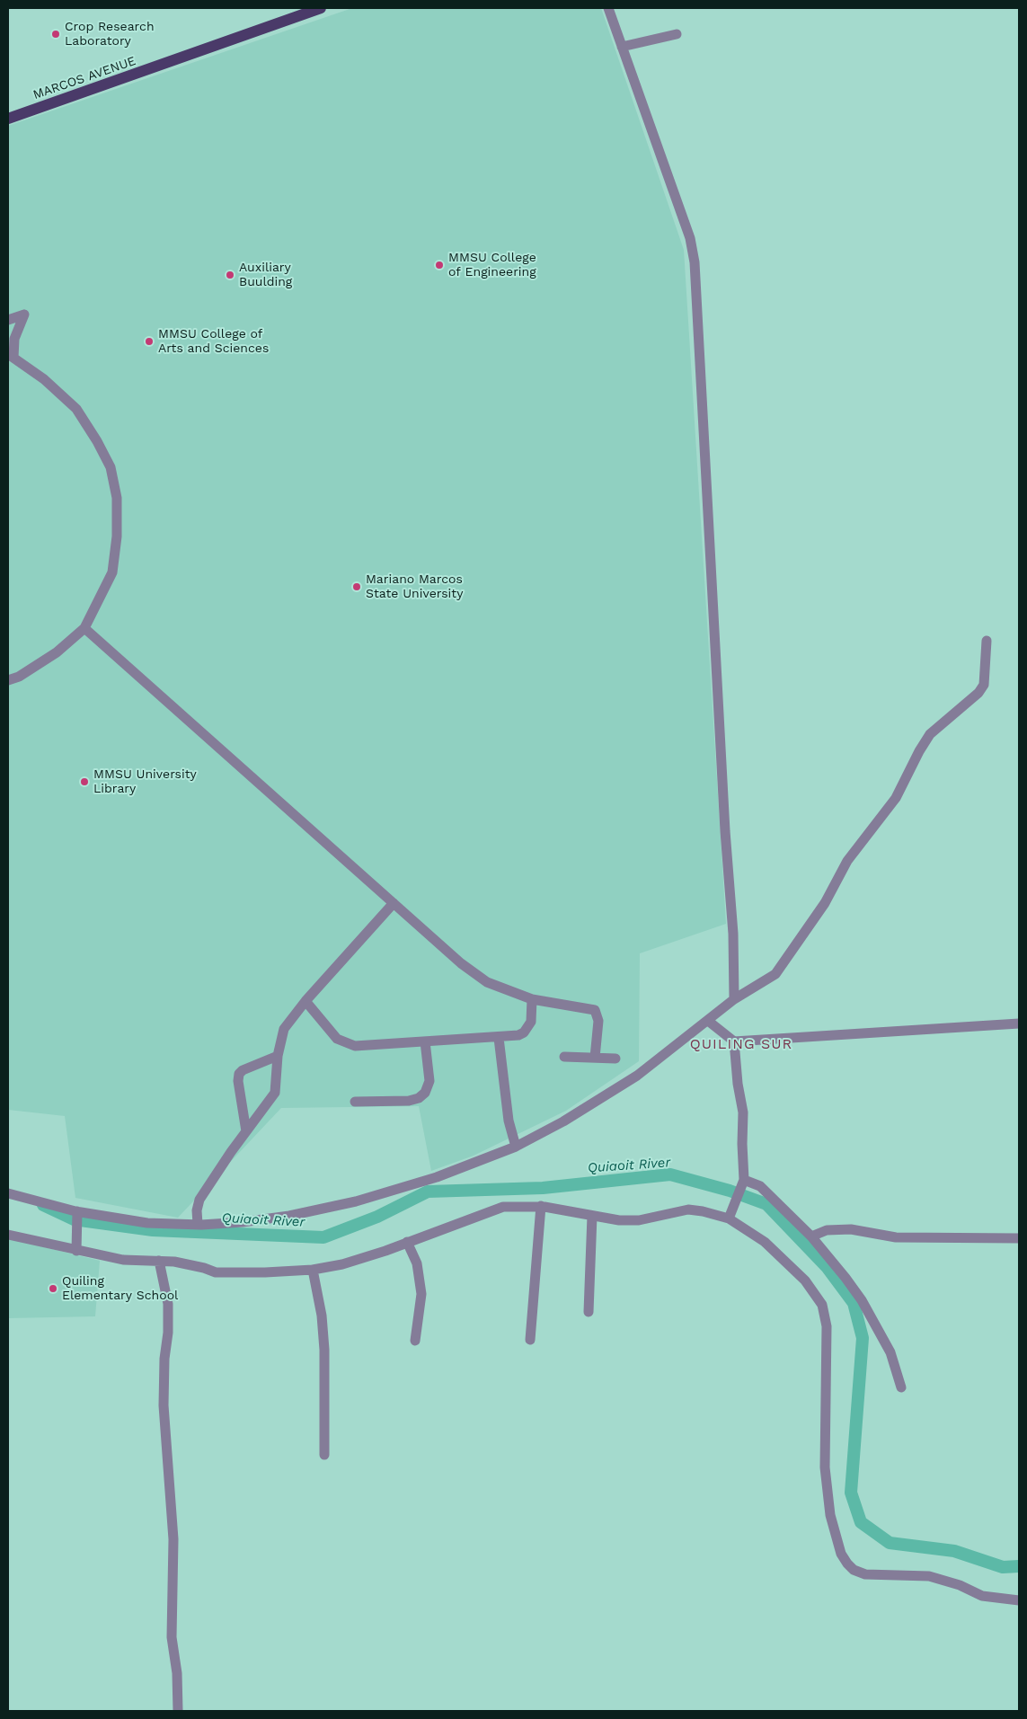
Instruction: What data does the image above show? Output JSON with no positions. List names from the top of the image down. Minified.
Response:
{"streets":{"main road":["MARCOS AVENUE"]},"districts":["QUILING SUR"],"water":["Quiaoit River"],"places":["Crop Research Laboratory","MMSU College of Engineering","Auxiliary Buulding","MMSU College of Arts and Sciences","Mariano Marcos State University","MMSU University Library","Quiling Elementary School"]}
